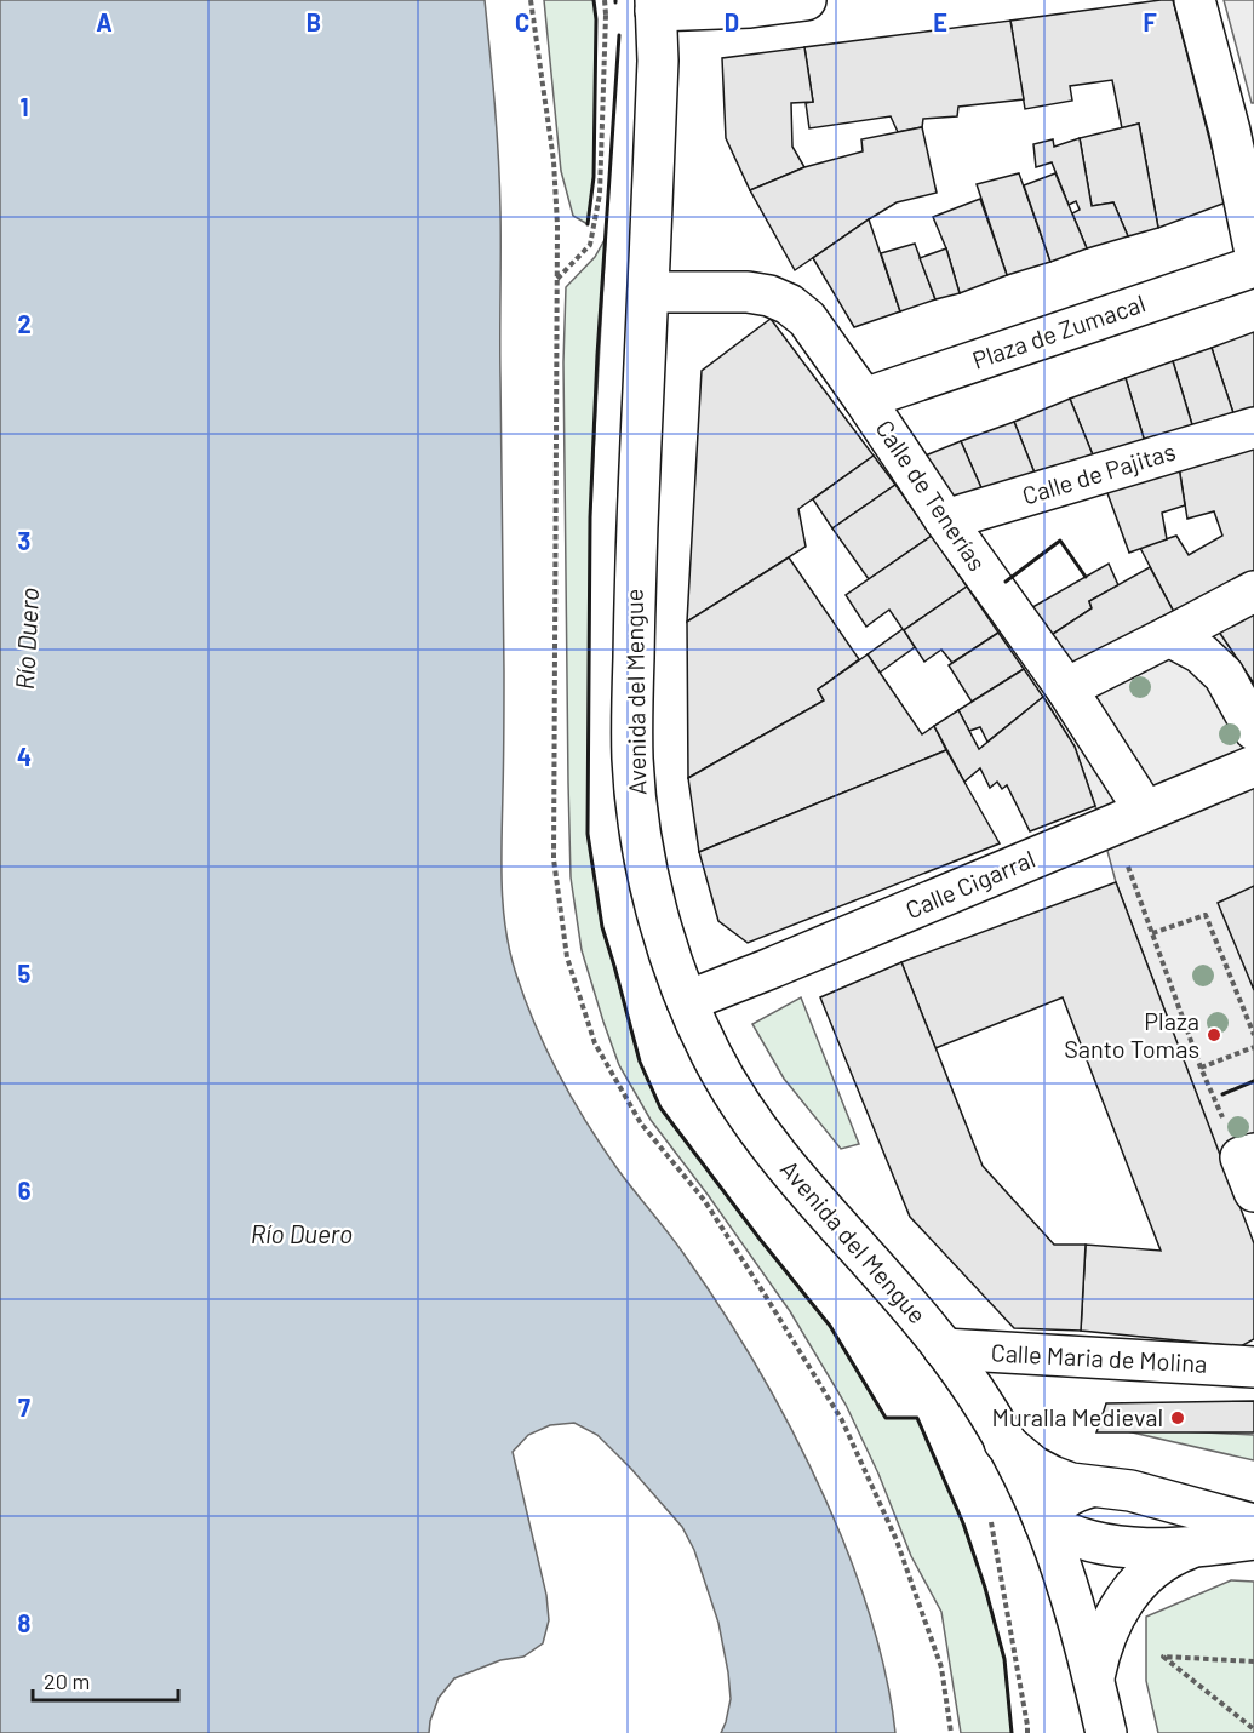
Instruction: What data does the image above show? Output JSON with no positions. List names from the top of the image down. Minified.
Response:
{"streets":{"street":["Plaza de Zumacal","Calle de Pajitas","Calle de Tenerías","Avenida del Mengue","Calle Cigarral","Calle Maria de Molina"]},"crossings":[["Plaza de Zumacal","Calle de Tenerías"],["Calle de Pajitas","Calle de Tenerías"],["Calle de Tenerías","Avenida del Mengue"],["Calle de Tenerías","Calle Cigarral"],["Avenida del Mengue","Calle Cigarral"],["Avenida del Mengue","Calle Maria de Molina"]],"water":["Río Duero"],"places":["Plaza Santo Tomas","Muralla Medieval"],"scale_bar":"20 m","grid":{"columns":["A","B","C","D","E","F"],"rows":["1","2","3","4","5","6","7","8"]}}
